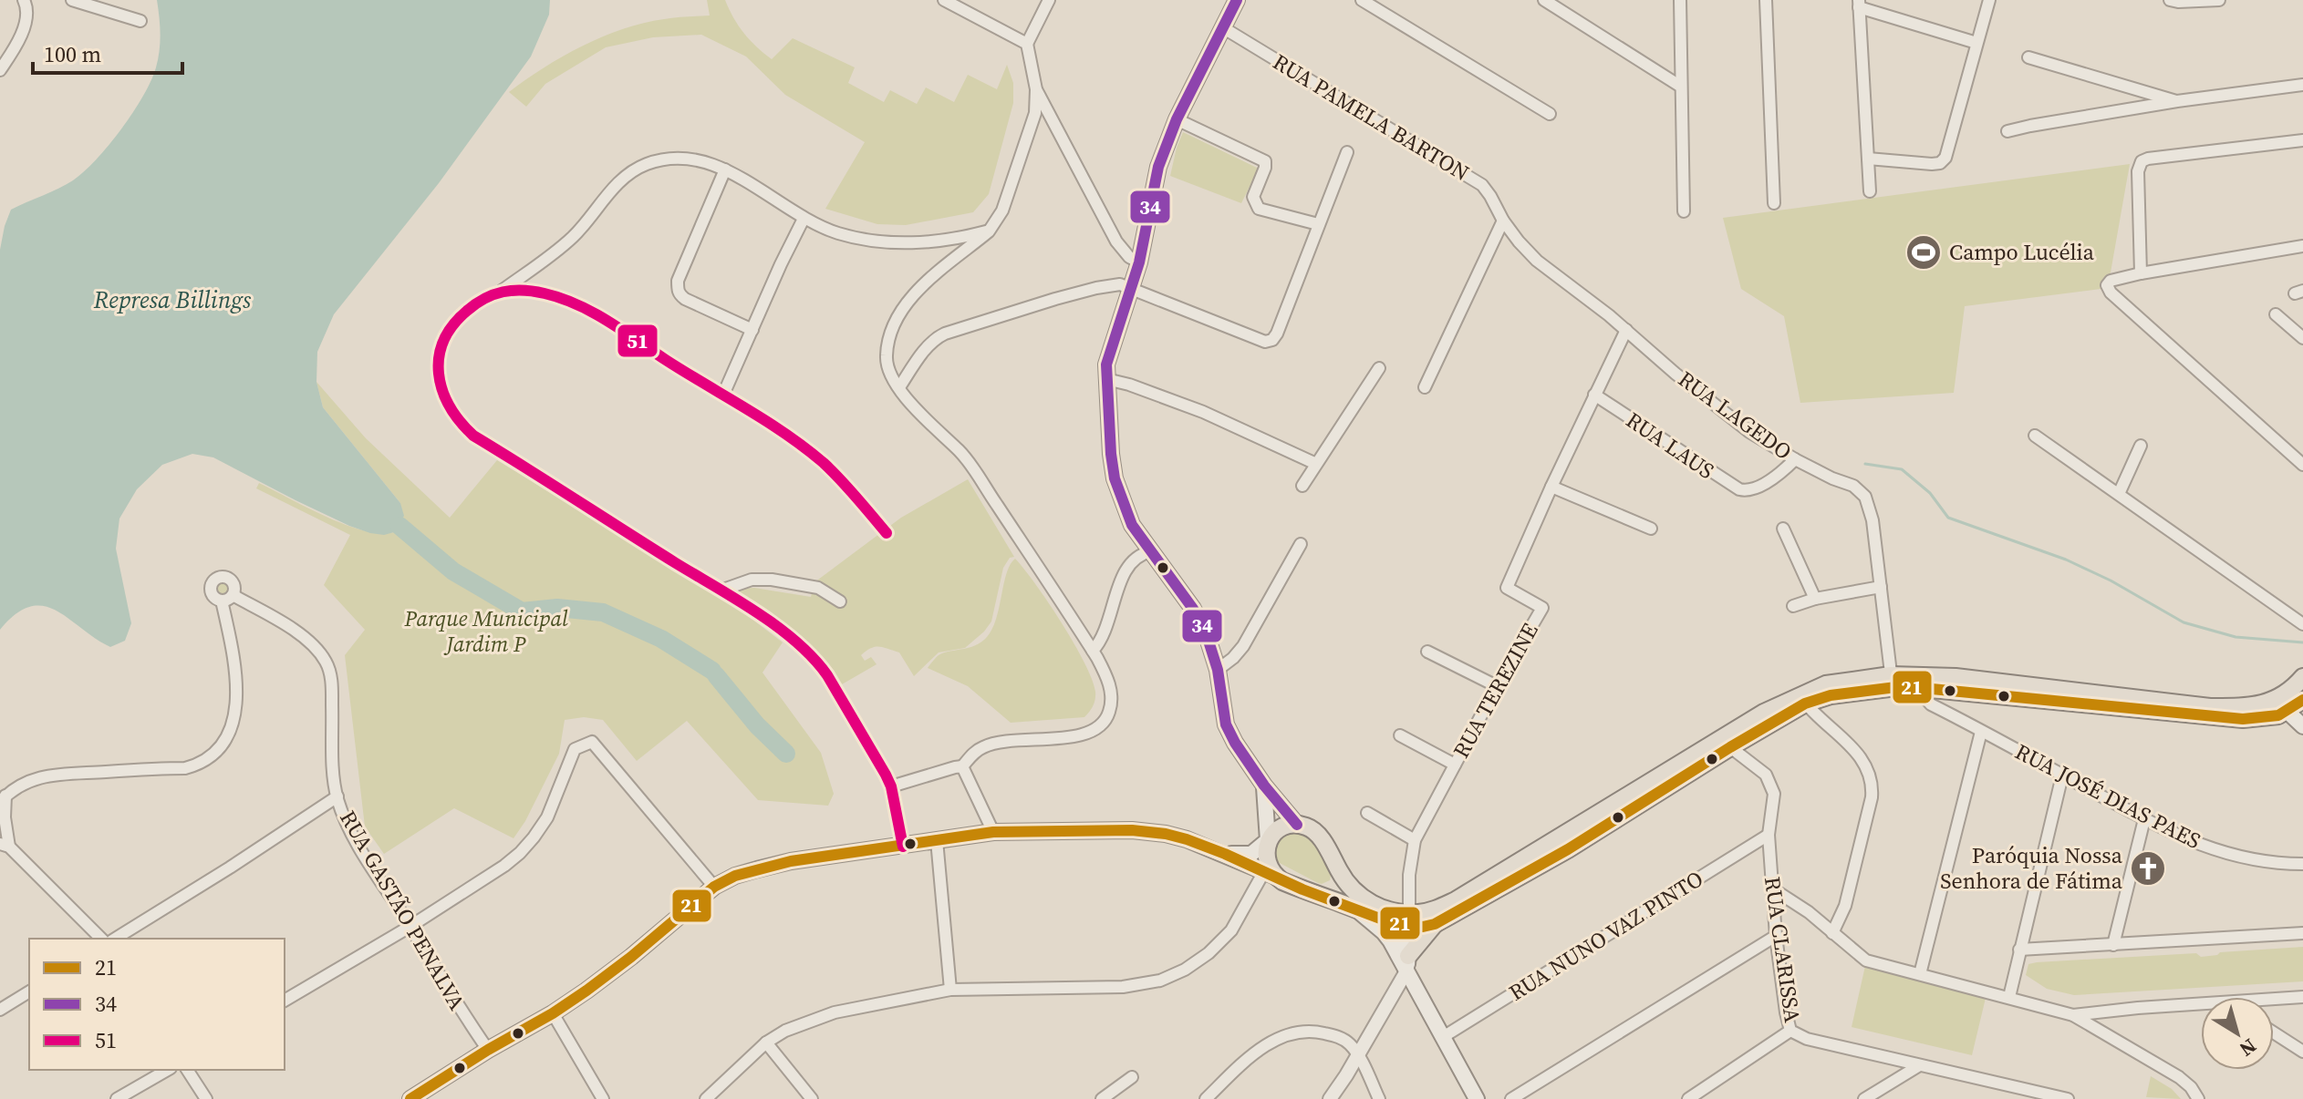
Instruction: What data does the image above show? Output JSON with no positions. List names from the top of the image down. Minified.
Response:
{"streets":{"street":["RUA PAMELA BARTON","RUA LAGEDO","RUA LAUS","RUA TEREZINE","RUA JOSÉ DIAS PAES","RUA GASTÃO PENALVA","RUA NUNO VAZ PINTO","RUA CLARISSA"]},"crossings":[["RUA PAMELA BARTON","RUA LAGEDO"],["RUA LAGEDO","RUA LAUS"],["RUA LAGEDO","RUA TEREZINE"],["RUA LAUS","RUA TEREZINE"],["RUA NUNO VAZ PINTO","RUA CLARISSA"]],"water":["Represa Billings"],"parks":["Parque Municipal Jardim P"],"places":{"sports":["Campo Lucélia"],"church":["Paróquia Nossa Senhora de Fátima"]},"lines":["transit line 34","transit line 51","transit line 21"],"legend":["21","34","51"],"scale_bar":"100 m","north":"bottom right"}
